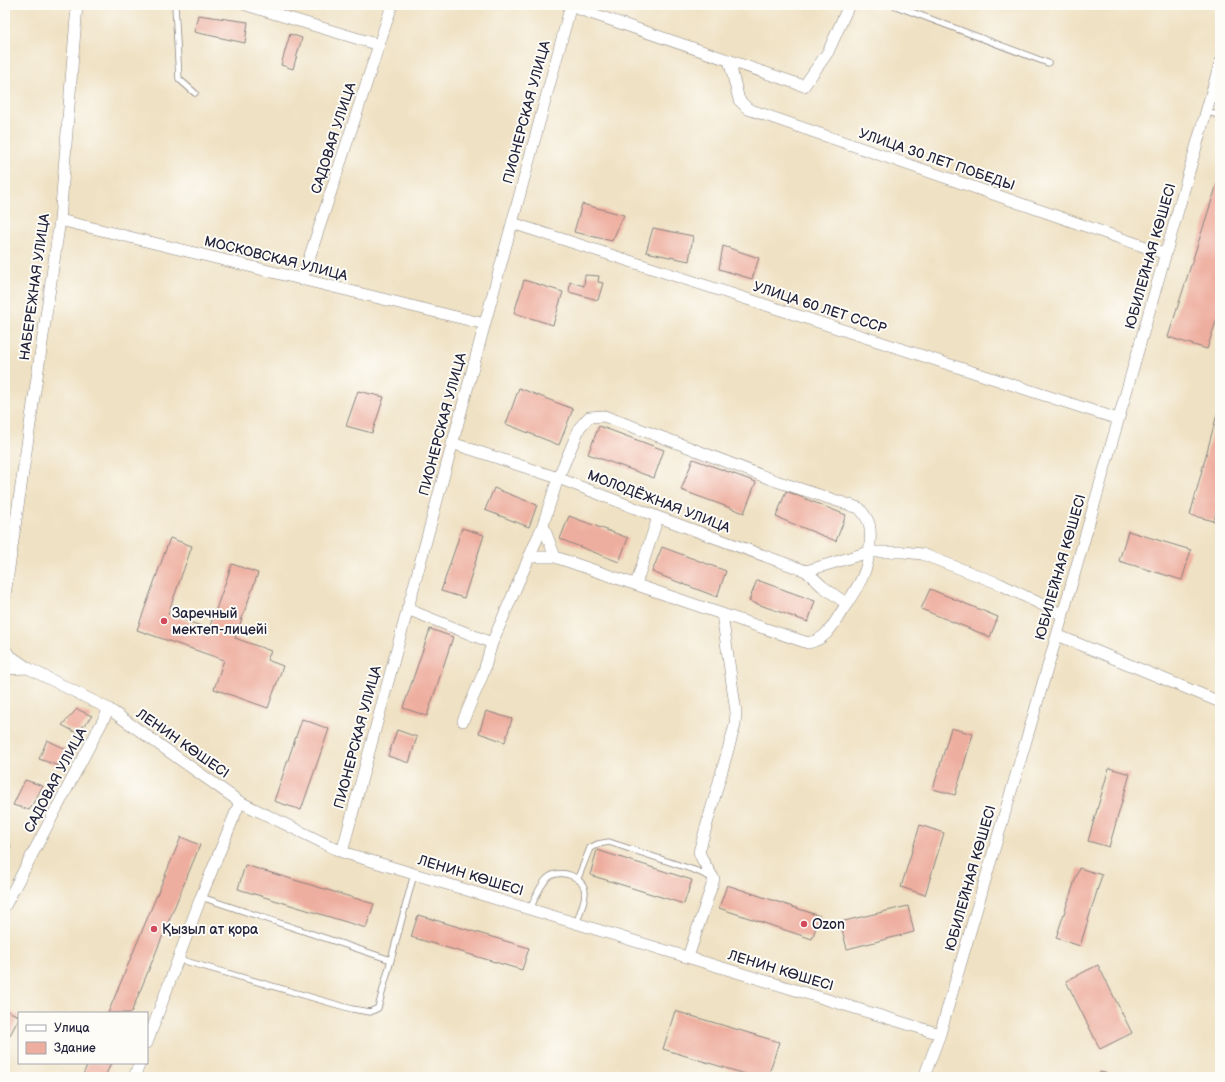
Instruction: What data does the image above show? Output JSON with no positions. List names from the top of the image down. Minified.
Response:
{"streets":{"street":["ПИОНЕРСКАЯ УЛИЦА","САДОВАЯ УЛИЦА","УЛИЦА 30 ЛЕТ ПОБЕДЫ","ЮБИЛЕЙНАЯ КӨШЕСІ","МОСКОВСКАЯ УЛИЦА","НАБЕРЕЖНАЯ УЛИЦА","УЛИЦА 60 ЛЕТ СССР","МОЛОДЁЖНАЯ УЛИЦА","ЛЕНИН КӨШЕСІ"]},"crossings":[["ПИОНЕРСКАЯ УЛИЦА","МОСКОВСКАЯ УЛИЦА"],["ПИОНЕРСКАЯ УЛИЦА","УЛИЦА 60 ЛЕТ СССР"],["ПИОНЕРСКАЯ УЛИЦА","МОЛОДЁЖНАЯ УЛИЦА"],["ПИОНЕРСКАЯ УЛИЦА","ЛЕНИН КӨШЕСІ"],["САДОВАЯ УЛИЦА","МОСКОВСКАЯ УЛИЦА"],["САДОВАЯ УЛИЦА","ЛЕНИН КӨШЕСІ"],["УЛИЦА 30 ЛЕТ ПОБЕДЫ","ЮБИЛЕЙНАЯ КӨШЕСІ"],["ЮБИЛЕЙНАЯ КӨШЕСІ","УЛИЦА 60 ЛЕТ СССР"],["ЮБИЛЕЙНАЯ КӨШЕСІ","ЛЕНИН КӨШЕСІ"],["МОСКОВСКАЯ УЛИЦА","НАБЕРЕЖНАЯ УЛИЦА"]],"places":["Заречный мектеп-лицейі","Ozon","Қызыл ат қора"],"legend":["Улица","Здание"]}
